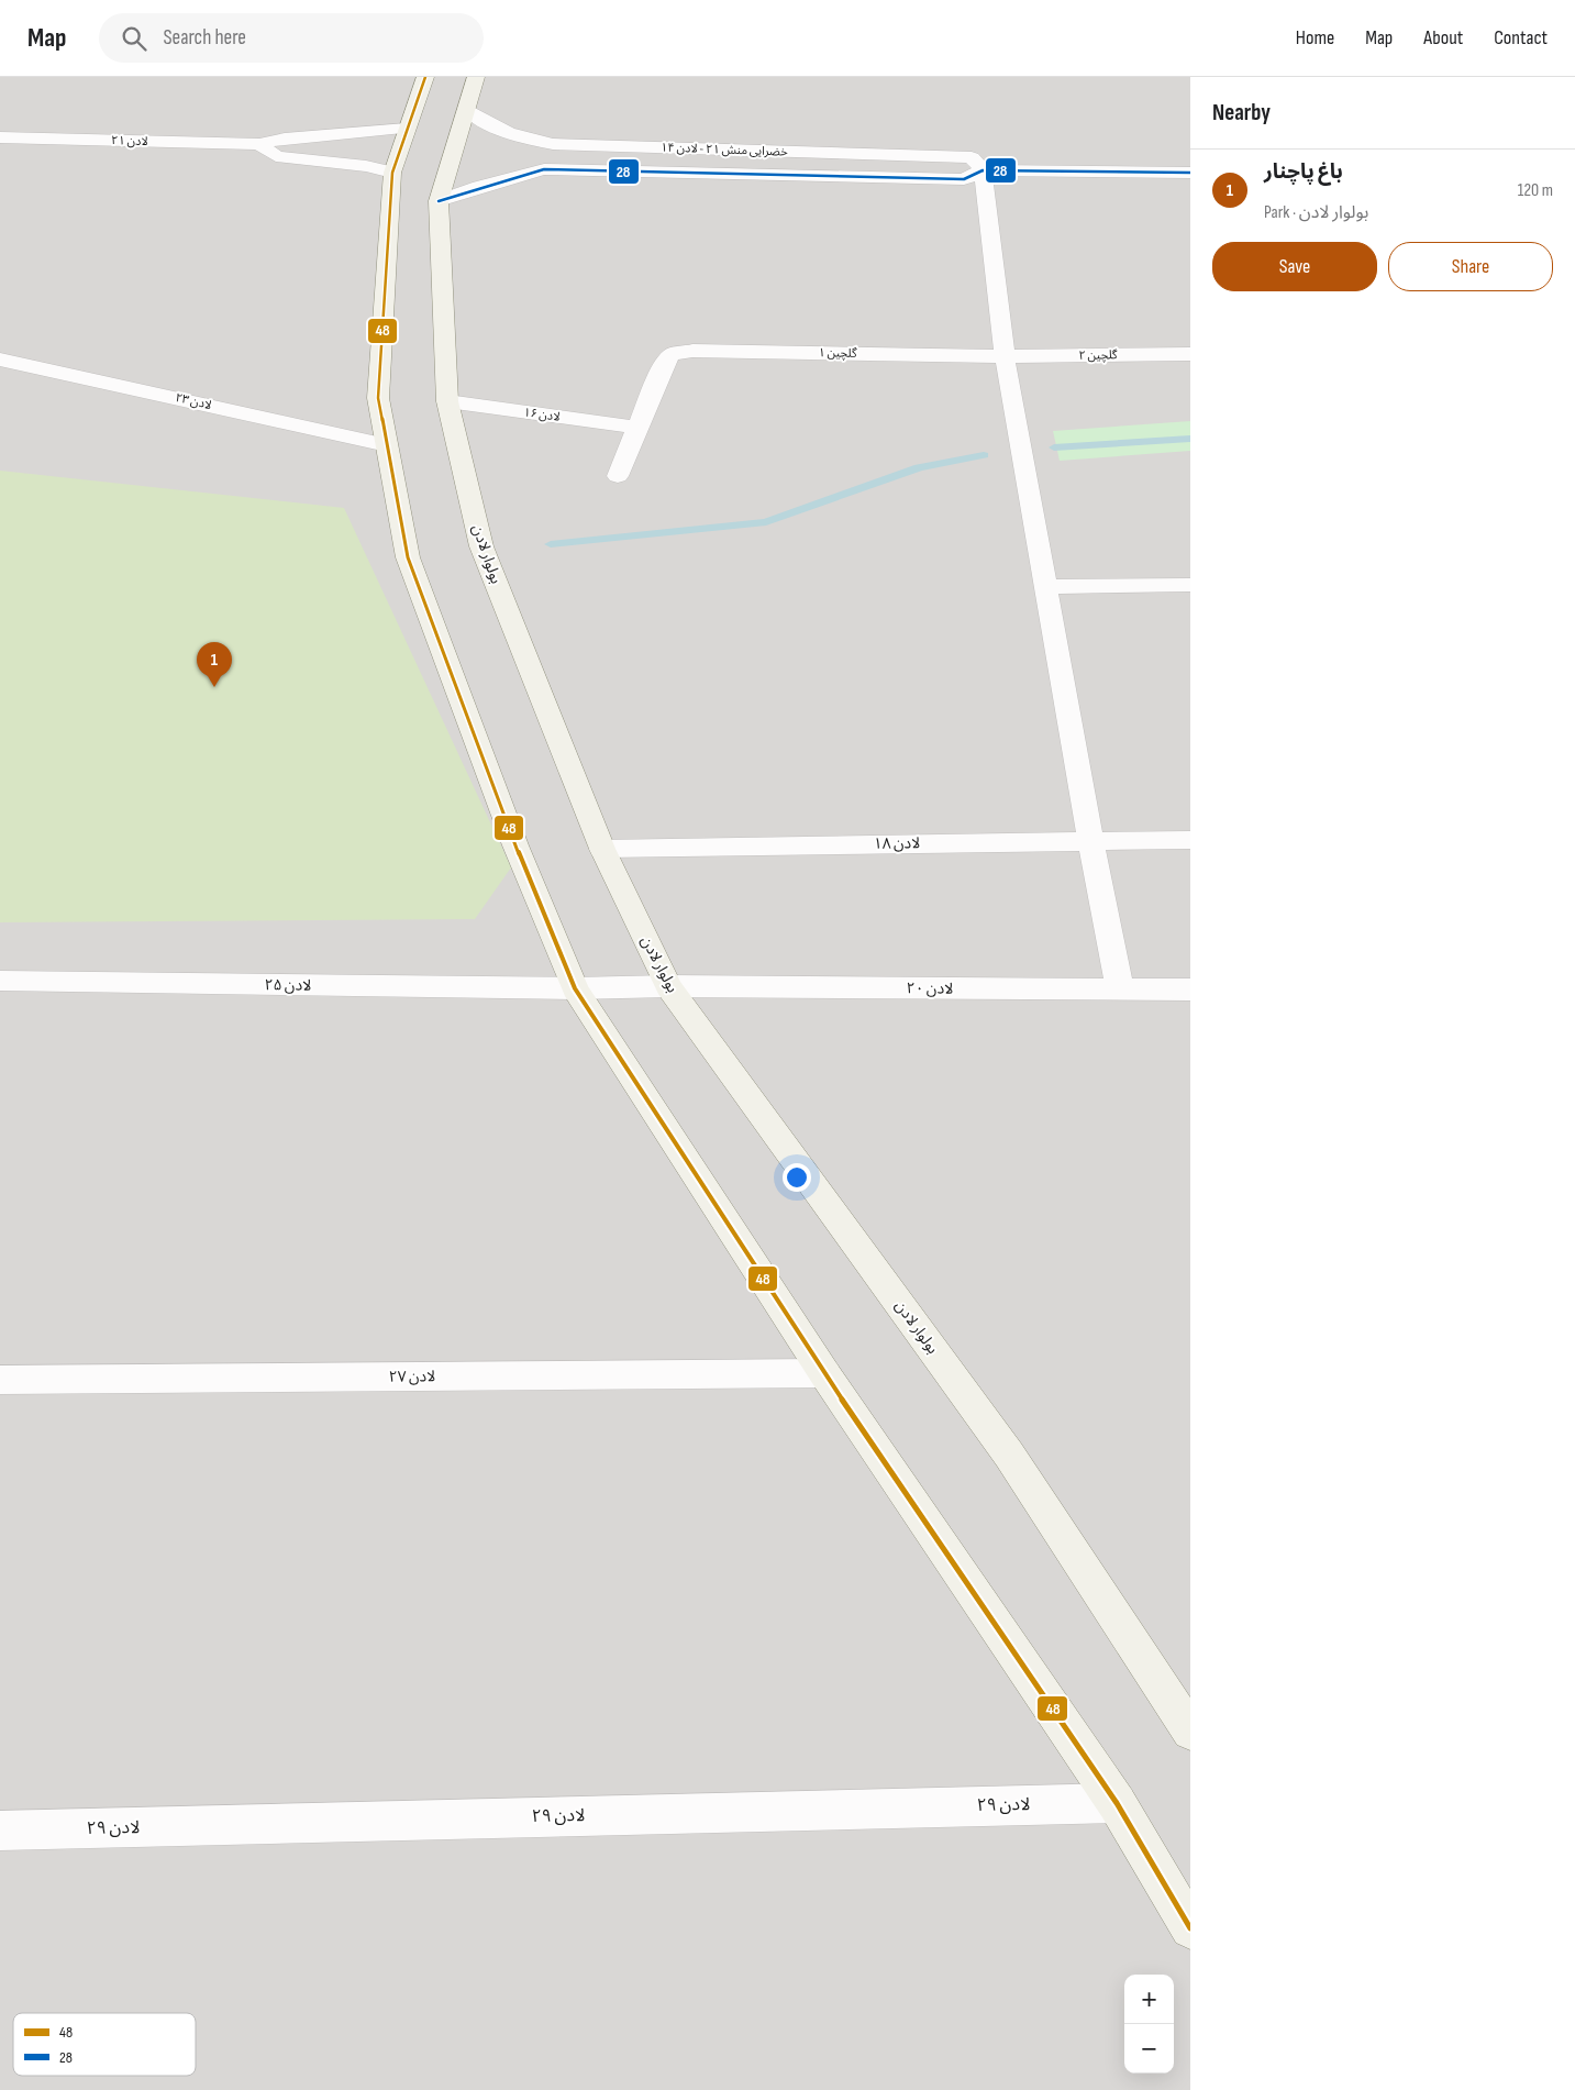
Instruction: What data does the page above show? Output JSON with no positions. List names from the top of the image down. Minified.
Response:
{"streets":{"main road":["بولوار لادن"],"street":["لادن ۲۱","خضرایی منش ۲۱ - لادن ۱۴","گلچین ۱","گلچین ۲","لادن ۲۳","لادن ۱۶","لادن ۱۸","لادن ۲۵","لادن ۲۰","لادن ۲۷","لادن ۲۹"]},"crossings":[["خضرایی منش ۲۱ - لادن ۱۴","بولوار لادن"],["گلچین ۱","گلچین ۲"],["گلچین ۱","لادن ۱۶"],["لادن ۱۶","بولوار لادن"],["بولوار لادن","لادن ۱۸"],["بولوار لادن","لادن ۲۵"],["بولوار لادن","لادن ۲۰"],["لادن ۲۵","لادن ۲۰"]],"lines":["transit line 48","transit line 28"],"legend":["48","28"],"page":{"header":"Map","search":"Search here","nav":["Home","Map","About","Contact"],"heading":"Nearby","list":[{"mark":"1","name":"باغ پاچنار","note":"Park · بولوار لادن","value":"120 m"}],"buttons":["Save","Share"],"pins":"1","map_buttons":["+","−"]}}
